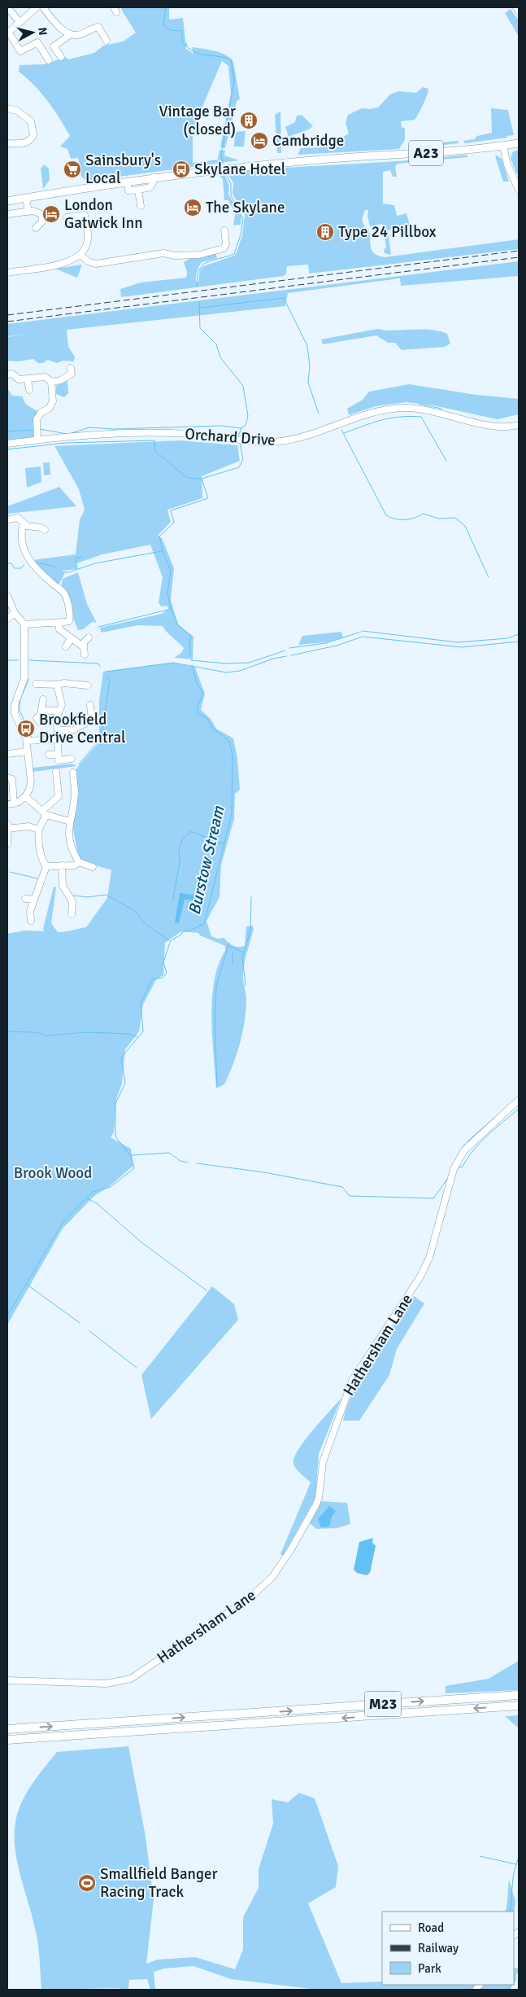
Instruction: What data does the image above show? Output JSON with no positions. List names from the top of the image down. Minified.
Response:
{"streets":{"highway":["M23"],"main road":["A23"],"street":["Orchard Drive","Hathersham Lane"]},"water":["Burstow Stream"],"parks":["Brook Wood"],"places":{"building":["Vintage Bar (closed)","Type 24 Pillbox"],"hotel":["Cambridge","The Skylane","London Gatwick Inn"],"supermarket":["Sainsbury's Local"],"bus stop":["Skylane Hotel","Brookfield Drive Central"],"sports":["Smallfield Banger Racing Track"]},"legend":["Road","Railway","Park"],"north":"right"}
